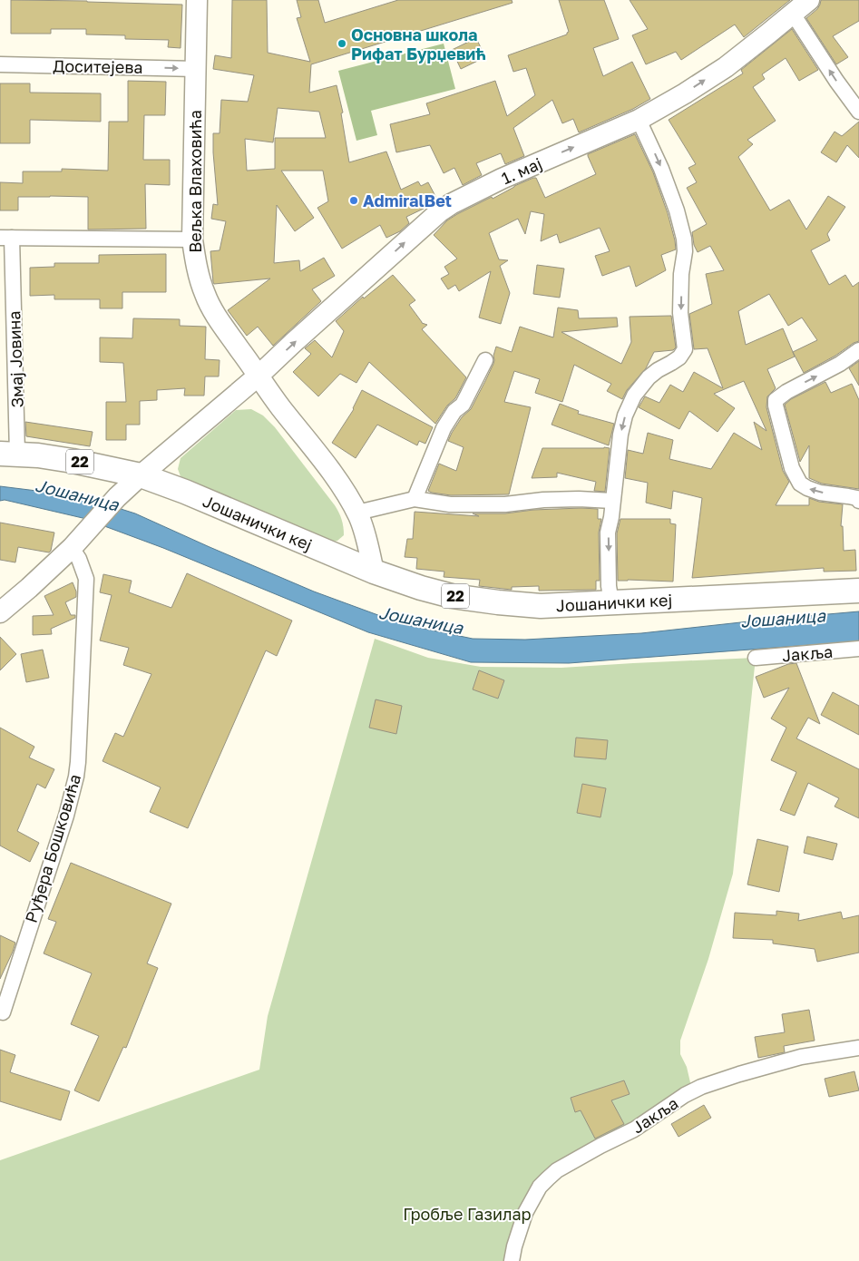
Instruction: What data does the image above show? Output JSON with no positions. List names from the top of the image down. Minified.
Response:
{"streets":{"main road":["22","Јошанички кеј"],"street":["Доситејева","1. мај","Вељка Влаховића","Змај Јовина","Јакља","Руђера Бошковића"]},"crossings":[["Доситејева","Вељка Влаховића"],["1. мај","Вељка Влаховића"],["Вељка Влаховића","Змај Јовина"],["Змај Јовина","22"],["22","Јошанички кеј"]],"one_way":["Доситејева","1. мај"],"water":["Јошаница"],"parks":["Гробље Газилар"],"places":["Основна школа Рифат Бурџевић","AdmiralBet"]}
